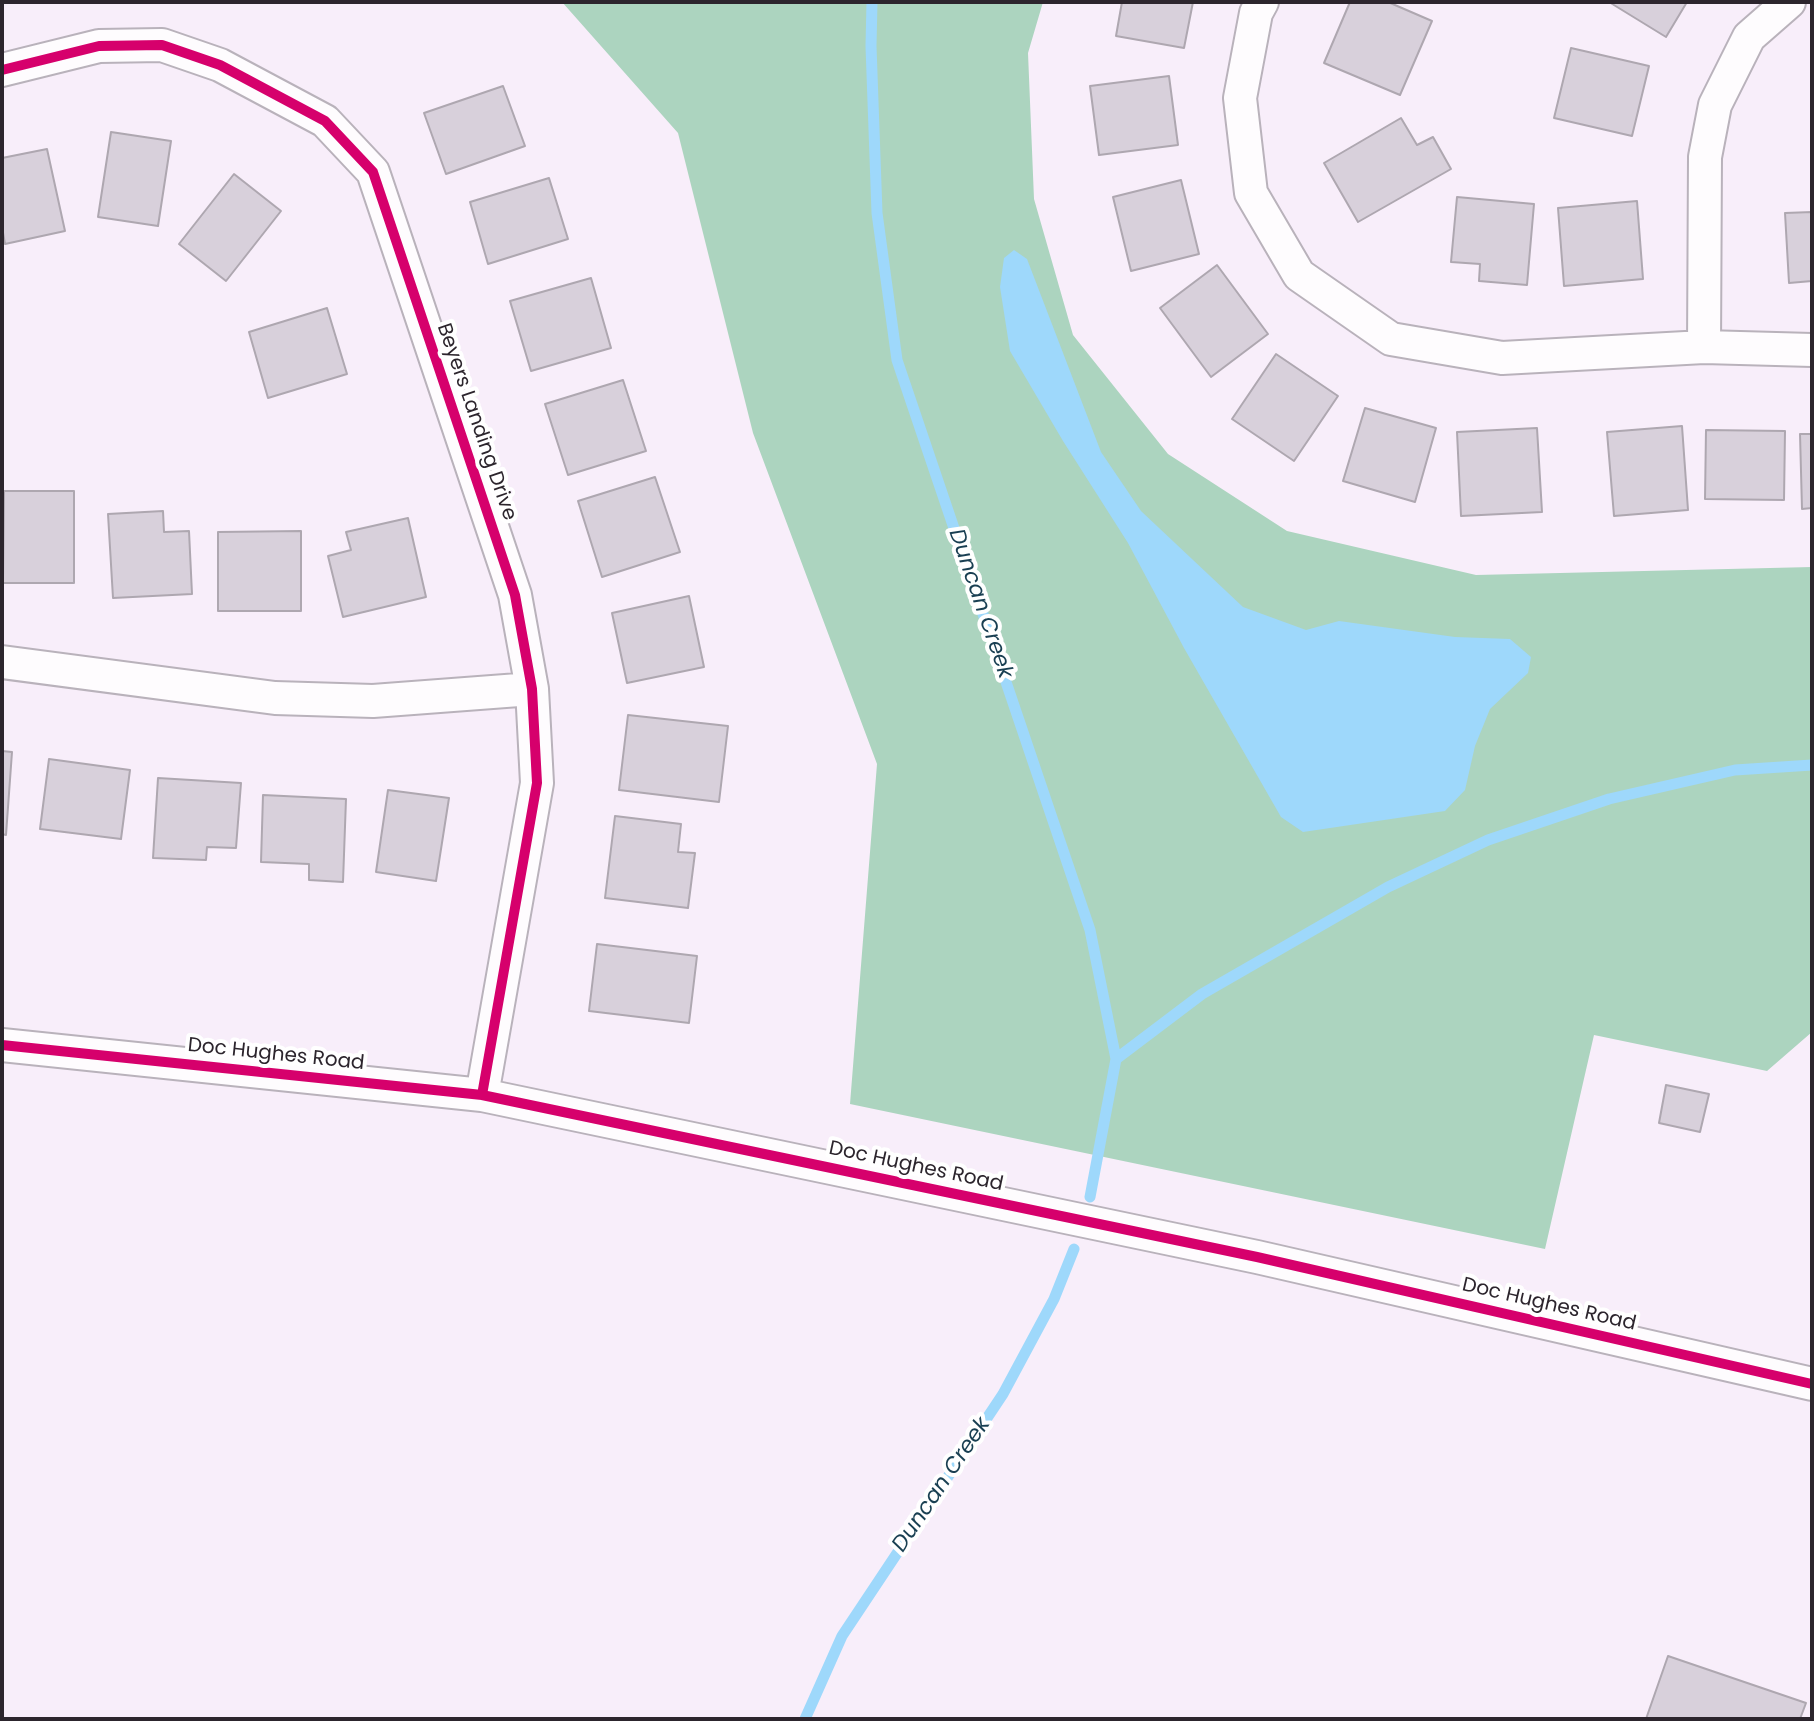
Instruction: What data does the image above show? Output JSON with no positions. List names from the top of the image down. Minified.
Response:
{"streets":{"street":["Beyers Landing Drive","Doc Hughes Road"]},"crossings":[["Beyers Landing Drive","Doc Hughes Road"]],"water":["Duncan Creek"]}
